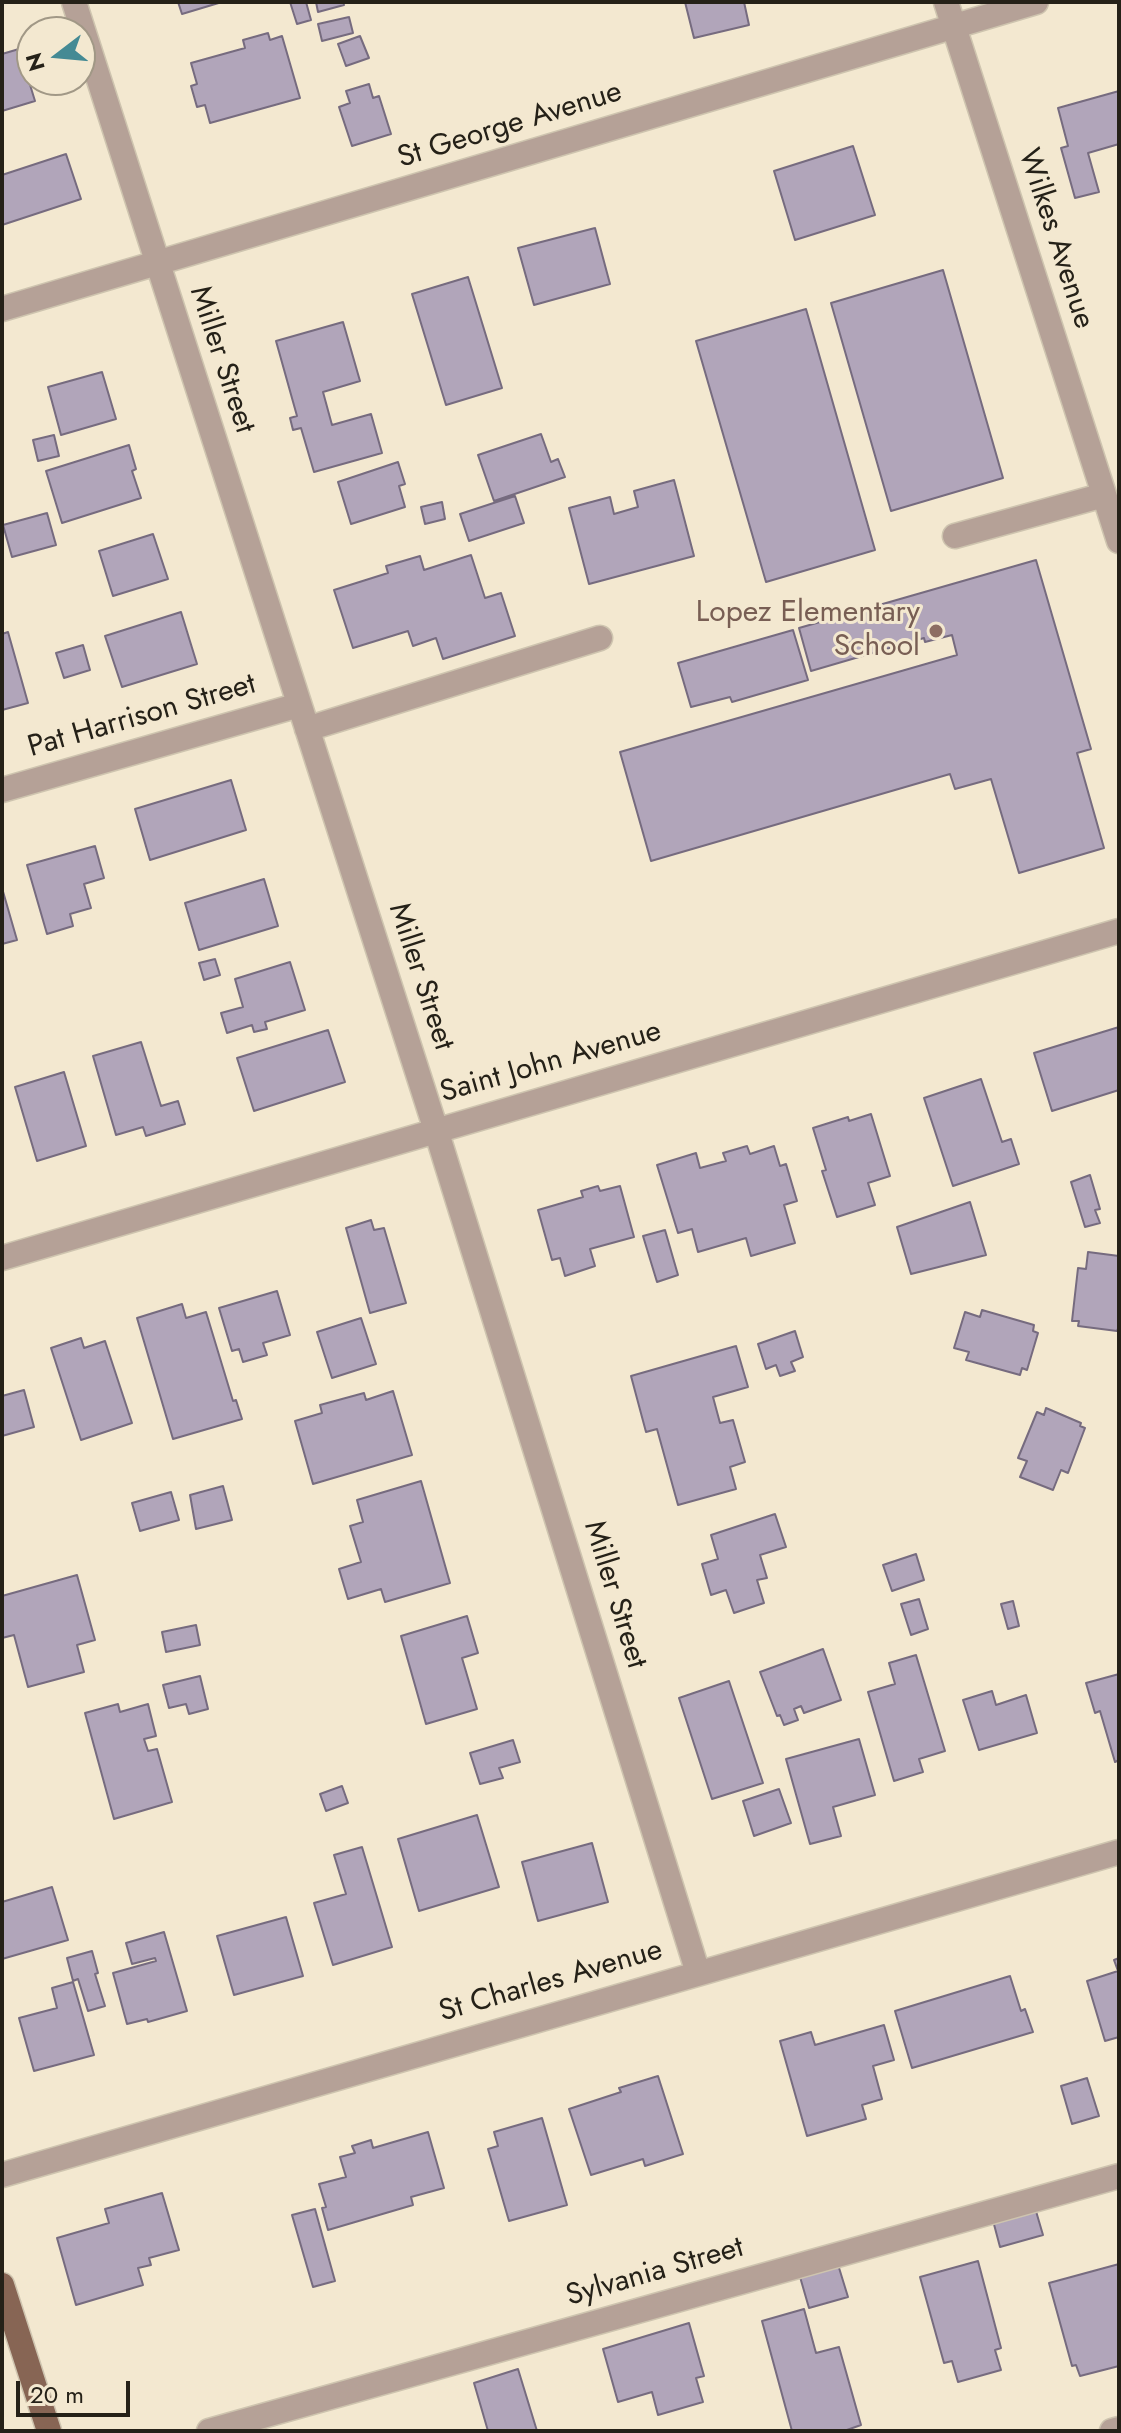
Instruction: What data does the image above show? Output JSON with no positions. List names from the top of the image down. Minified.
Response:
{"streets":{"street":["St George Avenue","Wilkes Avenue","Miller Street","Pat Harrison Street","Saint John Avenue","St Charles Avenue","Sylvania Street"]},"crossings":[["St George Avenue","Wilkes Avenue"],["St George Avenue","Miller Street"],["Miller Street","Pat Harrison Street"],["Miller Street","Saint John Avenue"],["Miller Street","St Charles Avenue"]],"places":["Lopez Elementary School"],"scale_bar":"20 m","north":"left"}
